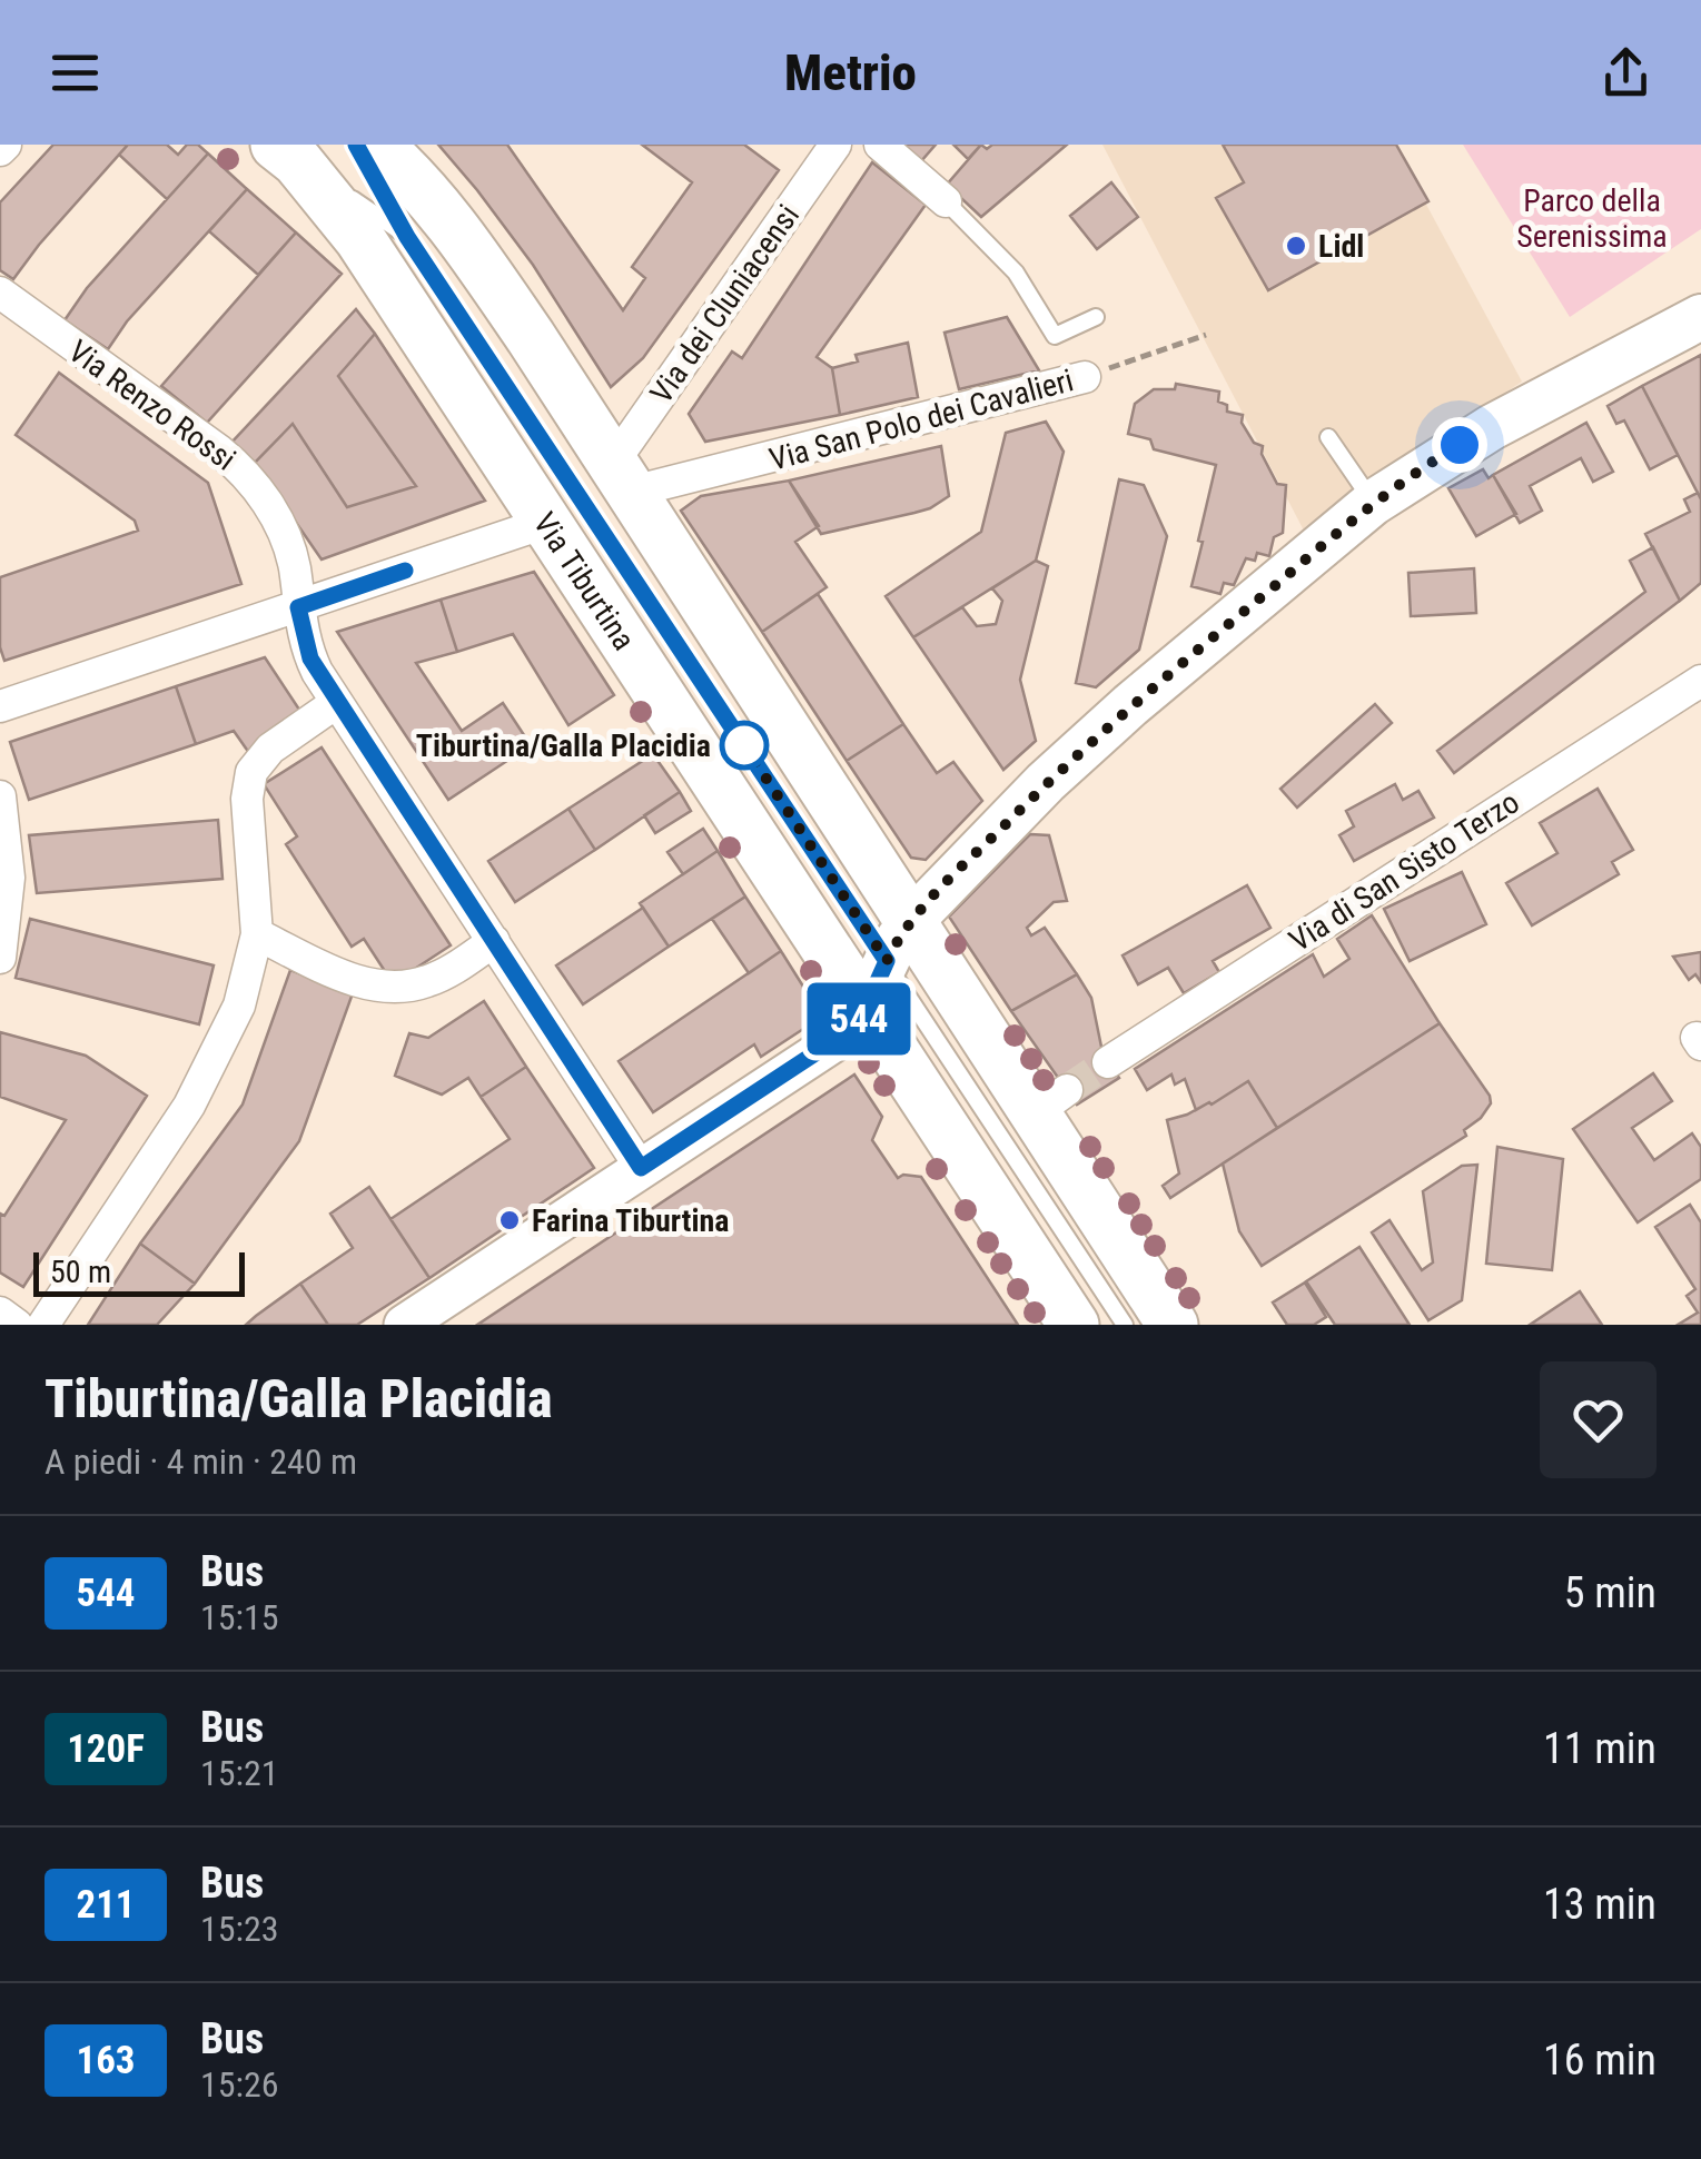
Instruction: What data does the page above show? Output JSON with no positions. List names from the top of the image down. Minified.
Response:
{"streets":{"main road":["Via Tiburtina"],"street":["Via dei Cluniacensi","Via Renzo Rossi","Via San Polo dei Cavalieri","Via di San Sisto Terzo"]},"crossings":[["Via dei Cluniacensi","Via San Polo dei Cavalieri"],["Via dei Cluniacensi","Via Tiburtina"],["Via San Polo dei Cavalieri","Via Tiburtina"]],"parks":["Parco della Serenissima"],"places":["Lidl","Tiburtina/Galla Placidia","Farina Tiburtina"],"lines":["bus line 544"],"scale_bar":"50 m","page":{"header":"Metrio","on_map":"544","scale":"50 m","heading":["Tiburtina/Galla Placidia","A piedi · 4 min · 240 m"],"list":[{"mark":"544","name":"Bus","note":"15:15","value":"5 min"},{"mark":"120F","name":"Bus","note":"15:21","value":"11 min"},{"mark":"211","name":"Bus","note":"15:23","value":"13 min"},{"mark":"163","name":"Bus","note":"15:26","value":"16 min"}]}}
